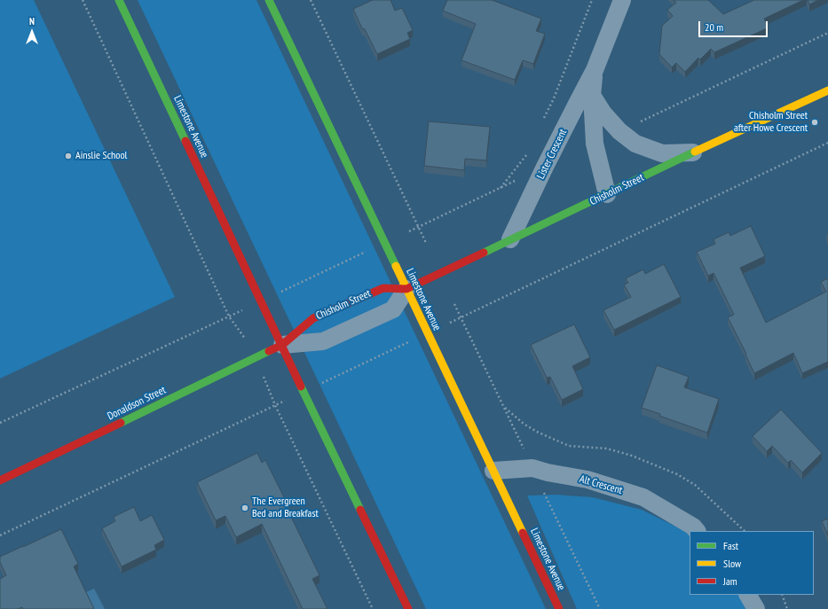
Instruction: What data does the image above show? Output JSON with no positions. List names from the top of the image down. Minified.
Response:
{"streets":{"main road":["Limestone Avenue","Chisholm Street","Donaldson Street"],"street":["Lister Crescent","Alt Crescent"]},"crossings":[["Limestone Avenue","Chisholm Street"],["Limestone Avenue","Donaldson Street"],["Limestone Avenue","Alt Crescent"],["Lister Crescent","Chisholm Street"],["Chisholm Street","Donaldson Street"]],"places":["Chisholm Street after Howe Crescent","Ainslie School","The Evergreen Bed and Breakfast"],"legend":["Fast","Slow","Jam"],"scale_bar":"20 m","north":"top"}
